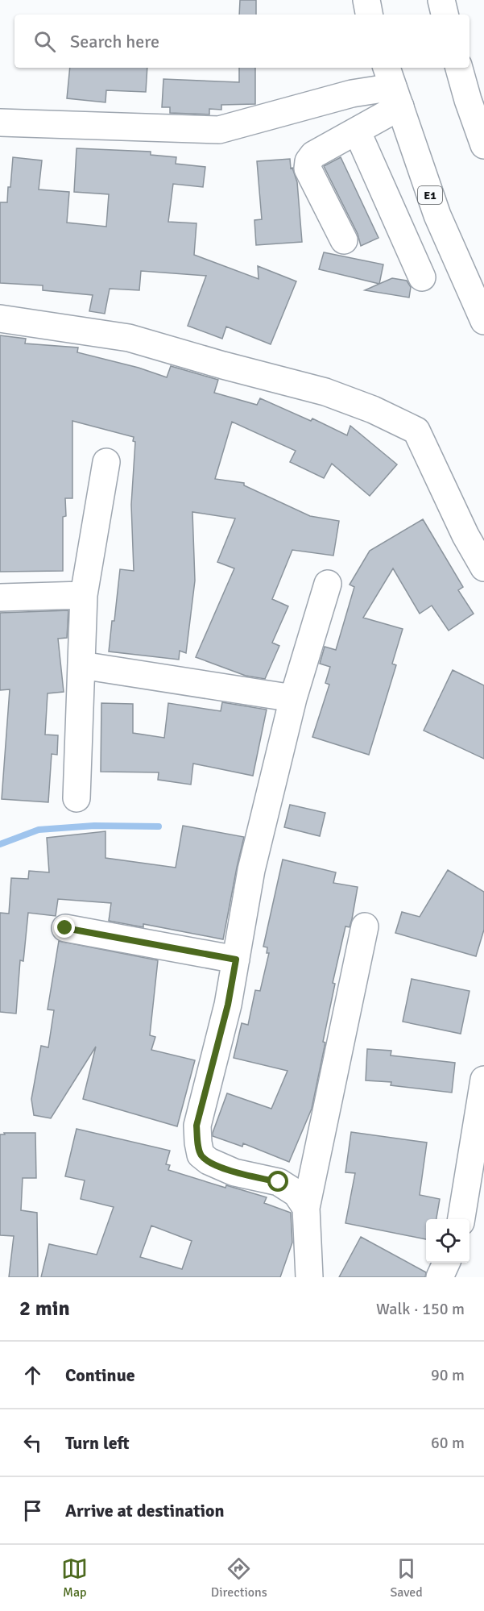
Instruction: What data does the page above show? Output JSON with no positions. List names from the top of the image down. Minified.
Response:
{"streets":{"main road":["E1"]},"page":{"search":"Search here","heading":["2 min","Walk · 150 m"],"list":[["Continue","90 m"],["Turn left","60 m"],"Arrive at destination"],"nav":["Map","Directions","Saved"]}}
